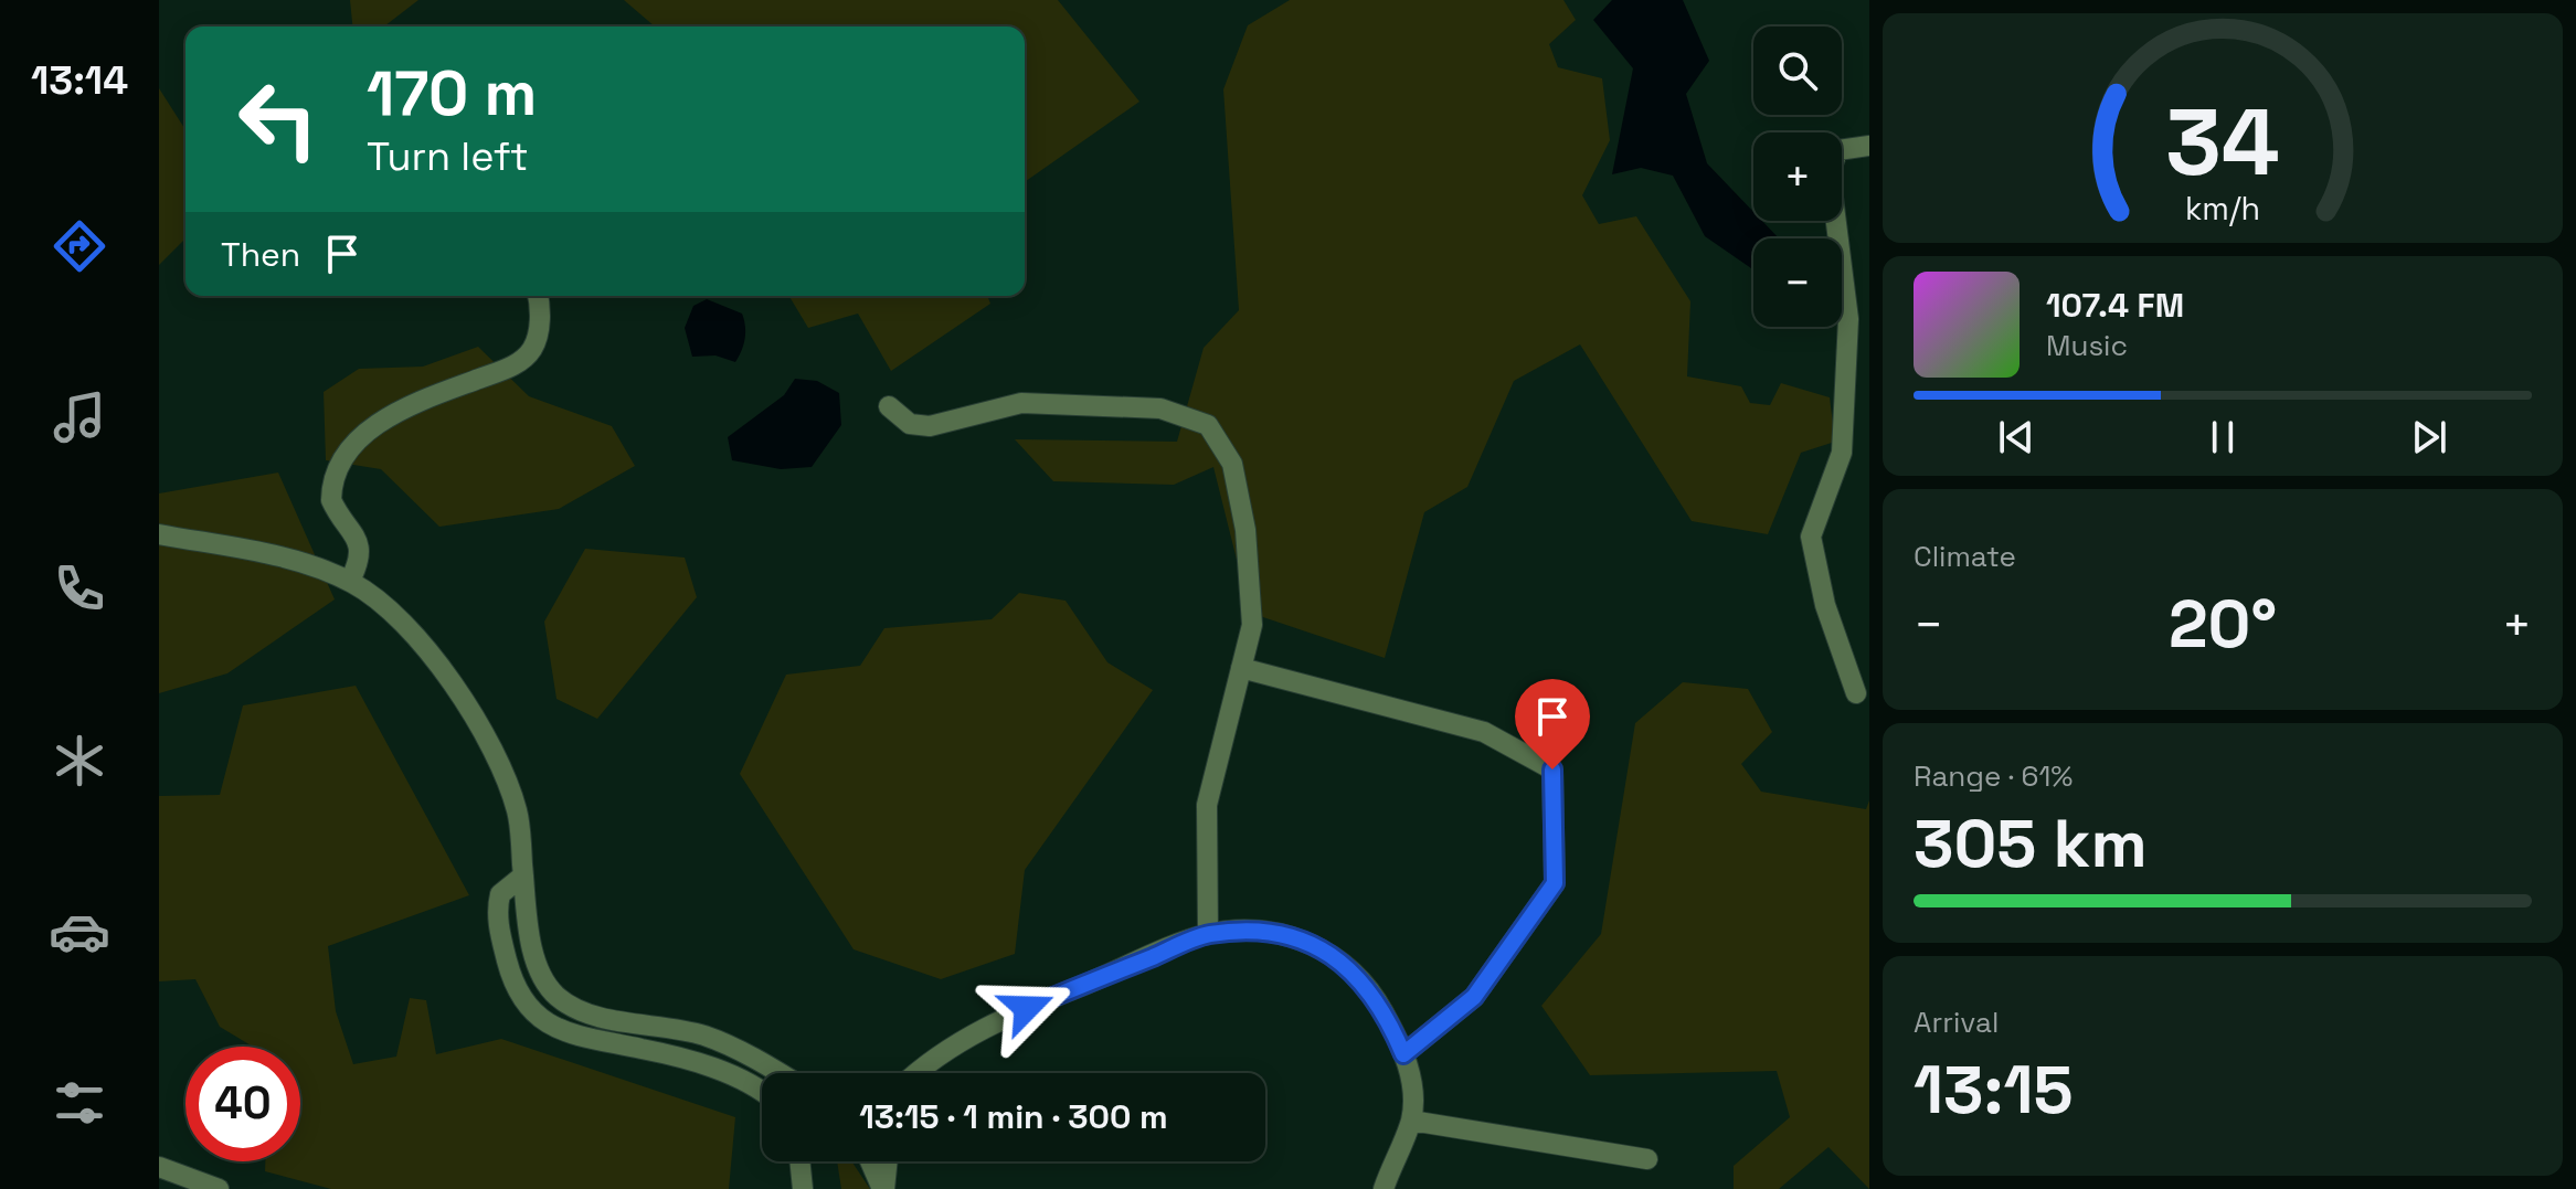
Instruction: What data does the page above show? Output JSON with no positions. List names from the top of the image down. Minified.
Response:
{"page":{"tabs":"13:14","map_buttons":["+","−"],"turn":["170 m","Turn left"],"then":"Then","song":["107.4 FM","Music"],"tile":["Climate",["Range · 61%","305 km"],["Arrival","13:15"]],"heat":["−","20°","+"],"limit":"40","trip":"13:15 · 1 min · 300 m","gauge":["34","km/h"]}}
